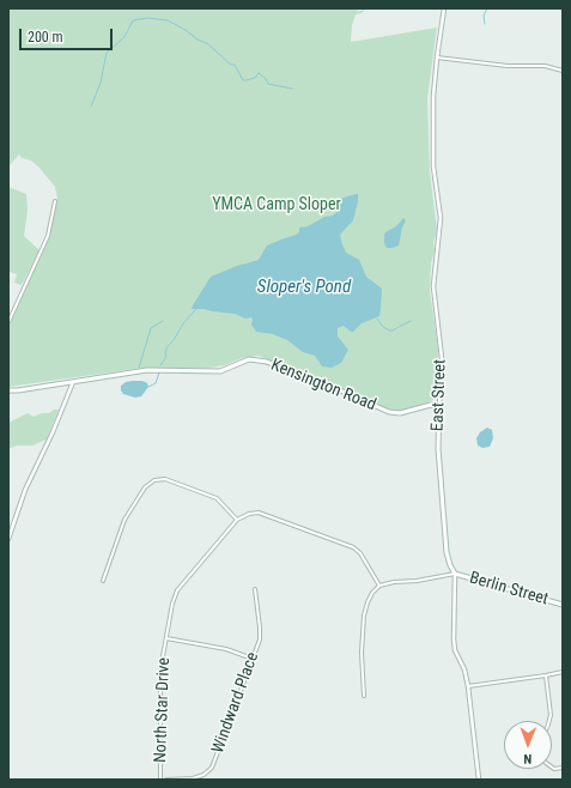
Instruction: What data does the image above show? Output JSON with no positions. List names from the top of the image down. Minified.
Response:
{"streets":{"main road":["Kensington Road","East Street","Berlin Street"],"street":["Windward Place","North Star Drive"]},"crossings":[["Kensington Road","East Street"],["East Street","Berlin Street"]],"water":["Sloper's Pond"],"parks":["YMCA Camp Sloper"],"scale_bar":"200 m","north":"bottom"}
